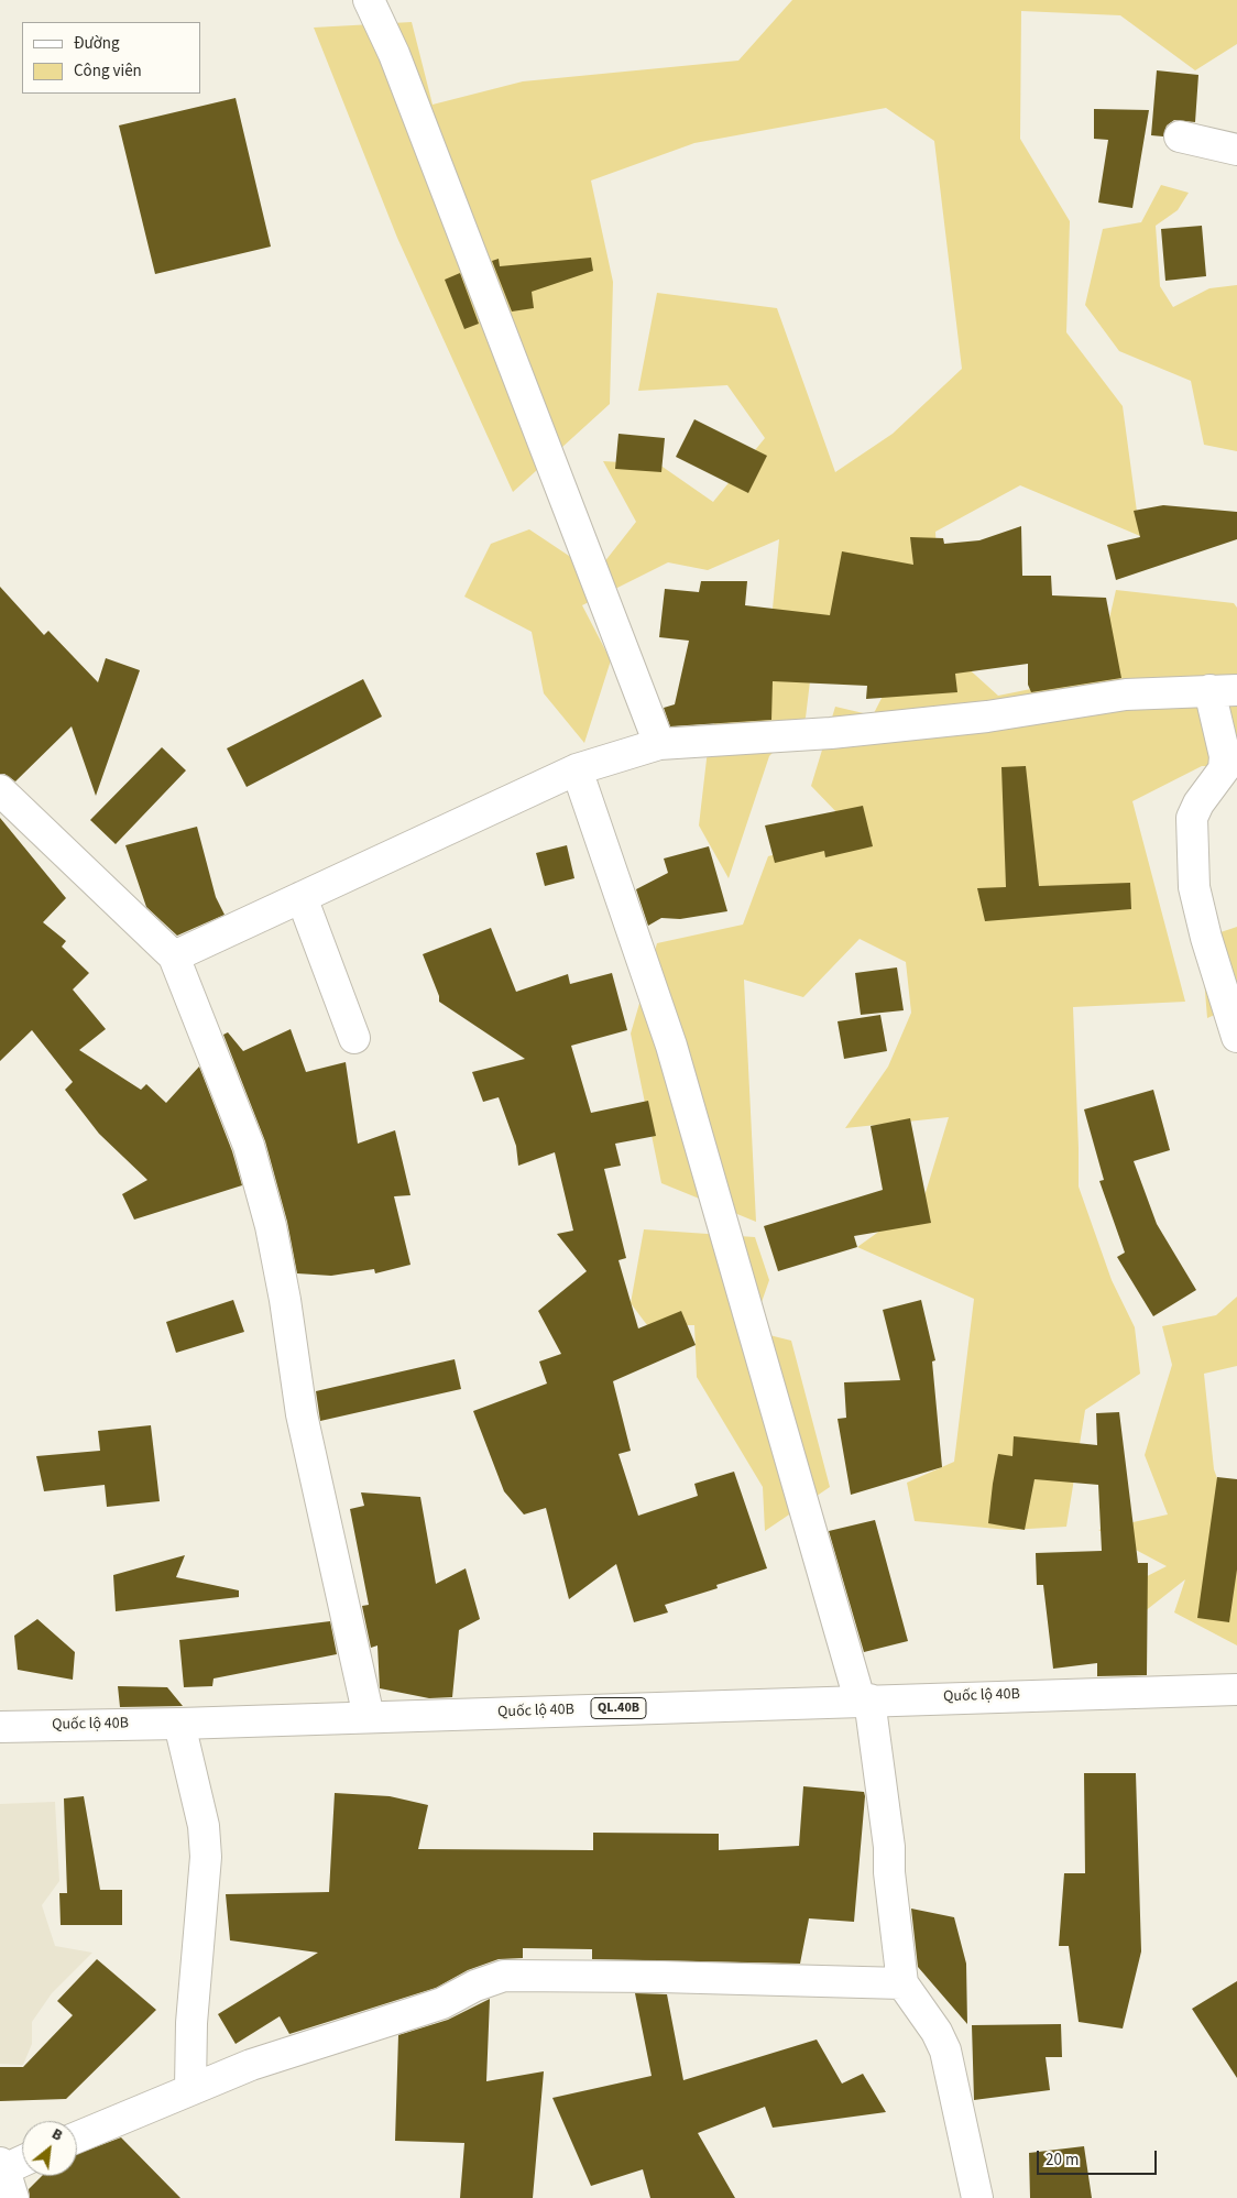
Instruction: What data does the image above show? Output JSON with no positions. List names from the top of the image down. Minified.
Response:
{"streets":{"main road":["Quốc lộ 40B","QL.40B"]},"legend":["Đường","Công viên"],"scale_bar":"20 m","north":"top right"}
